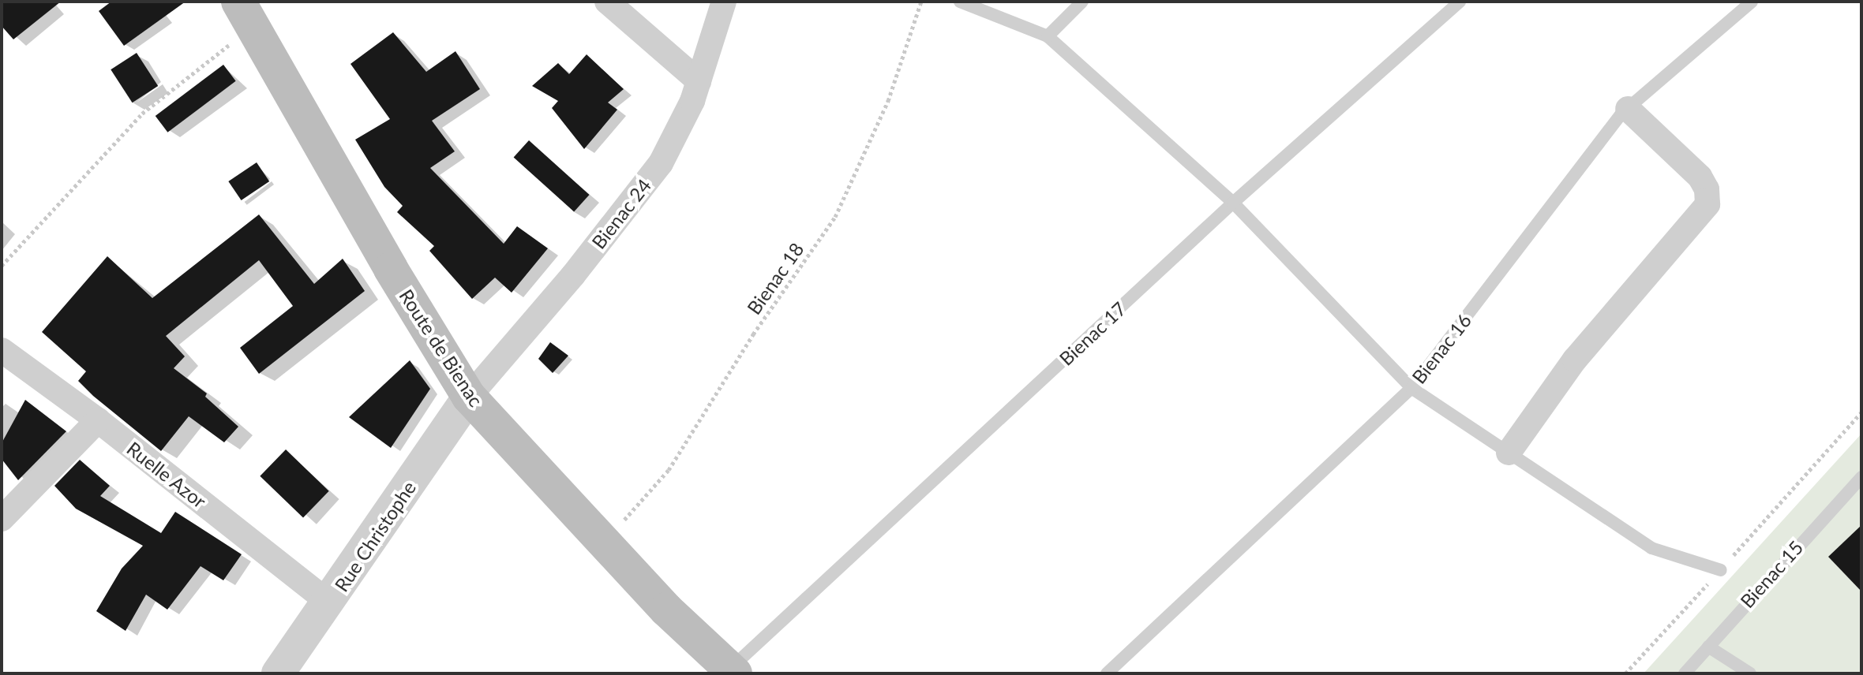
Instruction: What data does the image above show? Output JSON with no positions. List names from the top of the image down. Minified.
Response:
{"streets":{"main road":["Route de Bienac"],"street":["Bienac 24","Ruelle Azor","Rue Christophe"],"lane":["Bienac 17","Bienac 16","Bienac 15"],"path":["Bienac 18"]},"crossings":[["Bienac 24","Route de Bienac"],["Bienac 24","Rue Christophe"],["Bienac 18","Route de Bienac"],["Bienac 17","Route de Bienac"],["Route de Bienac","Rue Christophe"],["Ruelle Azor","Rue Christophe"]]}
